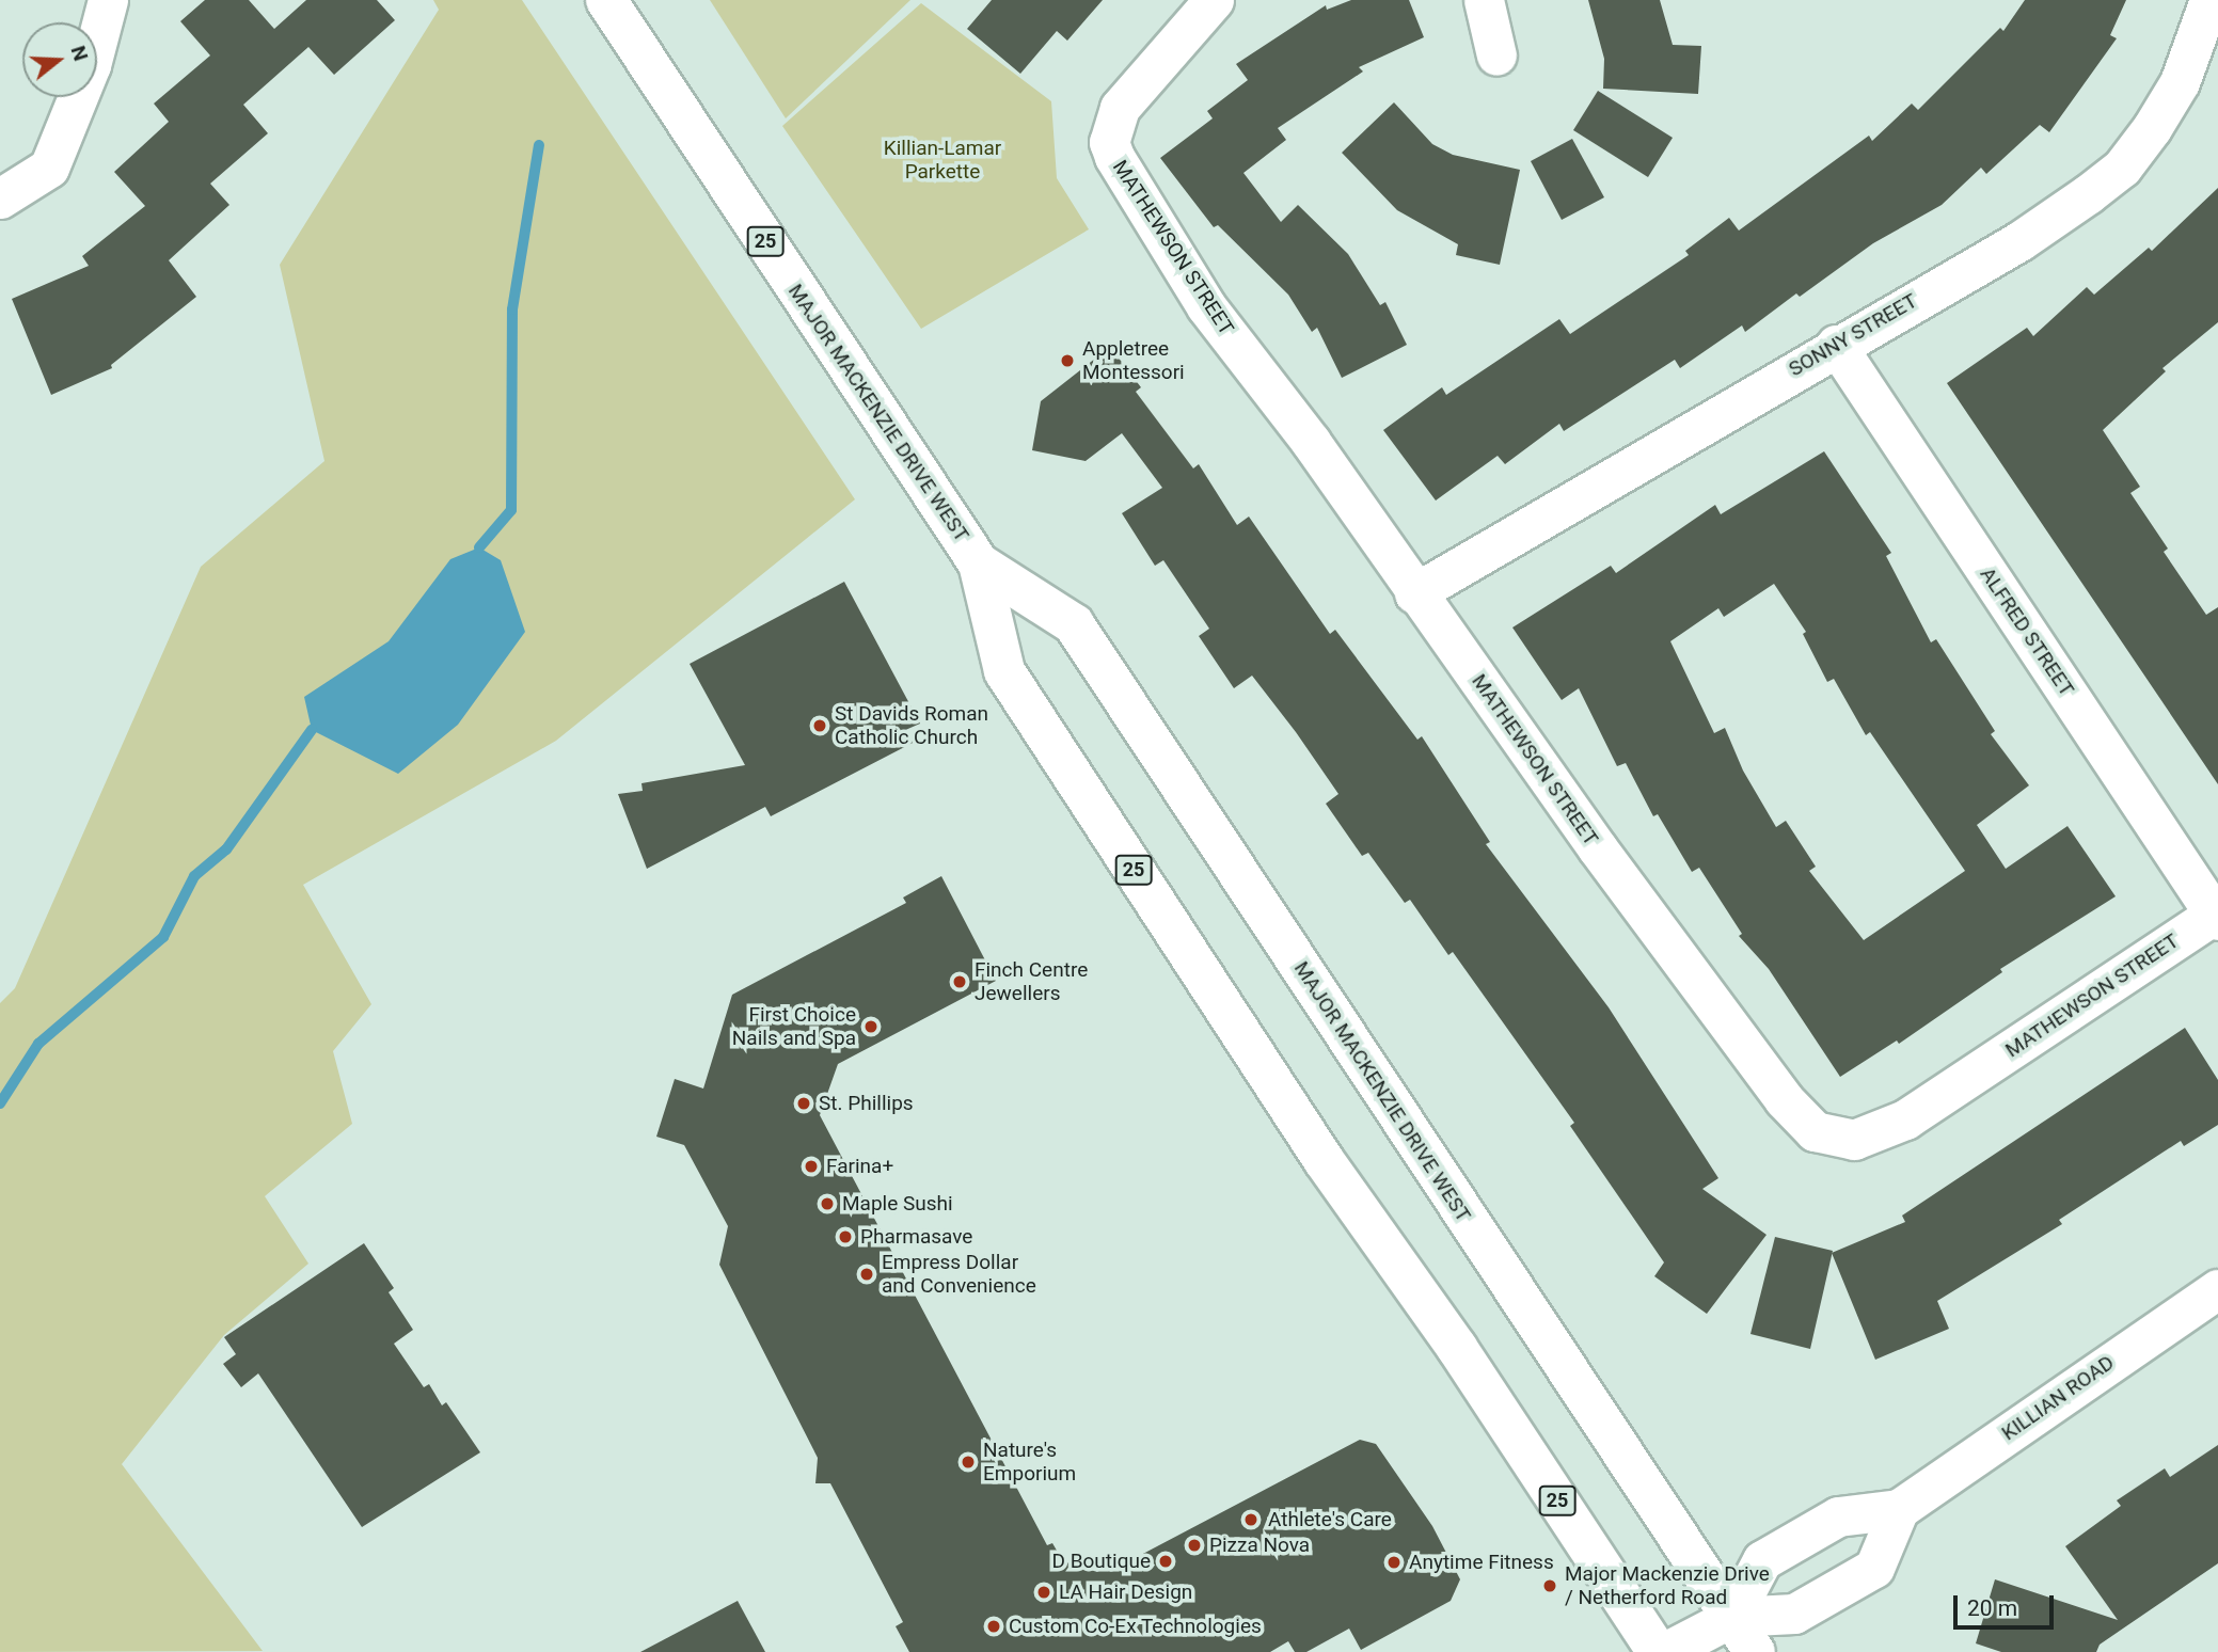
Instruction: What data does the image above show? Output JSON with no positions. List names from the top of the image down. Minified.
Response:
{"streets":{"main road":["25","MAJOR MACKENZIE DRIVE WEST"],"street":["MATHEWSON STREET","SONNY STREET","ALFRED STREET","KILLIAN ROAD"]},"crossings":[["MATHEWSON STREET","SONNY STREET"],["MATHEWSON STREET","ALFRED STREET"],["SONNY STREET","ALFRED STREET"],["MAJOR MACKENZIE DRIVE WEST","KILLIAN ROAD"]],"parks":["Killian-Lamar Parkette"],"places":["Appletree Montessori","St Davids Roman Catholic Church","Finch Centre Jewellers","First Choice Nails and Spa","St. Phillips","Farina+","Maple Sushi","Pharmasave","Empress Dollar and Convenience","Nature's Emporium","Athlete's Care","Pizza Nova","D Boutique","Anytime Fitness","Major Mackenzie Drive / Netherford Road","LA Hair Design","Custom Co-Ex Technologies"],"scale_bar":"20 m","north":"right"}
